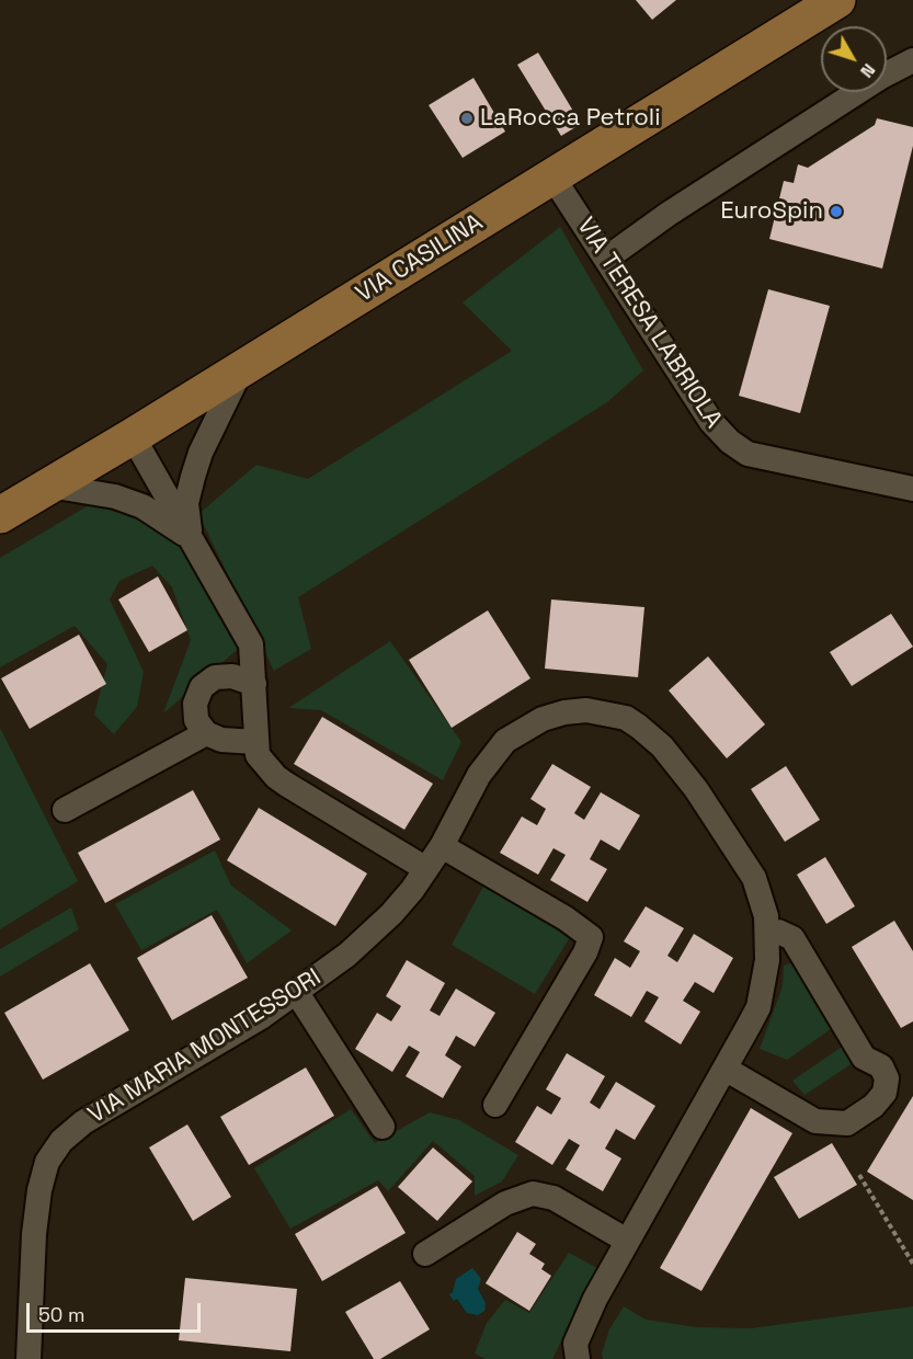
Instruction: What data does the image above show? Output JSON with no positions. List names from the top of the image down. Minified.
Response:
{"streets":{"main road":["VIA CASILINA"],"street":["VIA TERESA LABRIOLA","VIA MARIA MONTESSORI"]},"crossings":[["VIA CASILINA","VIA TERESA LABRIOLA"]],"places":["LaRocca Petroli","EuroSpin"],"scale_bar":"50 m","north":"bottom right"}
